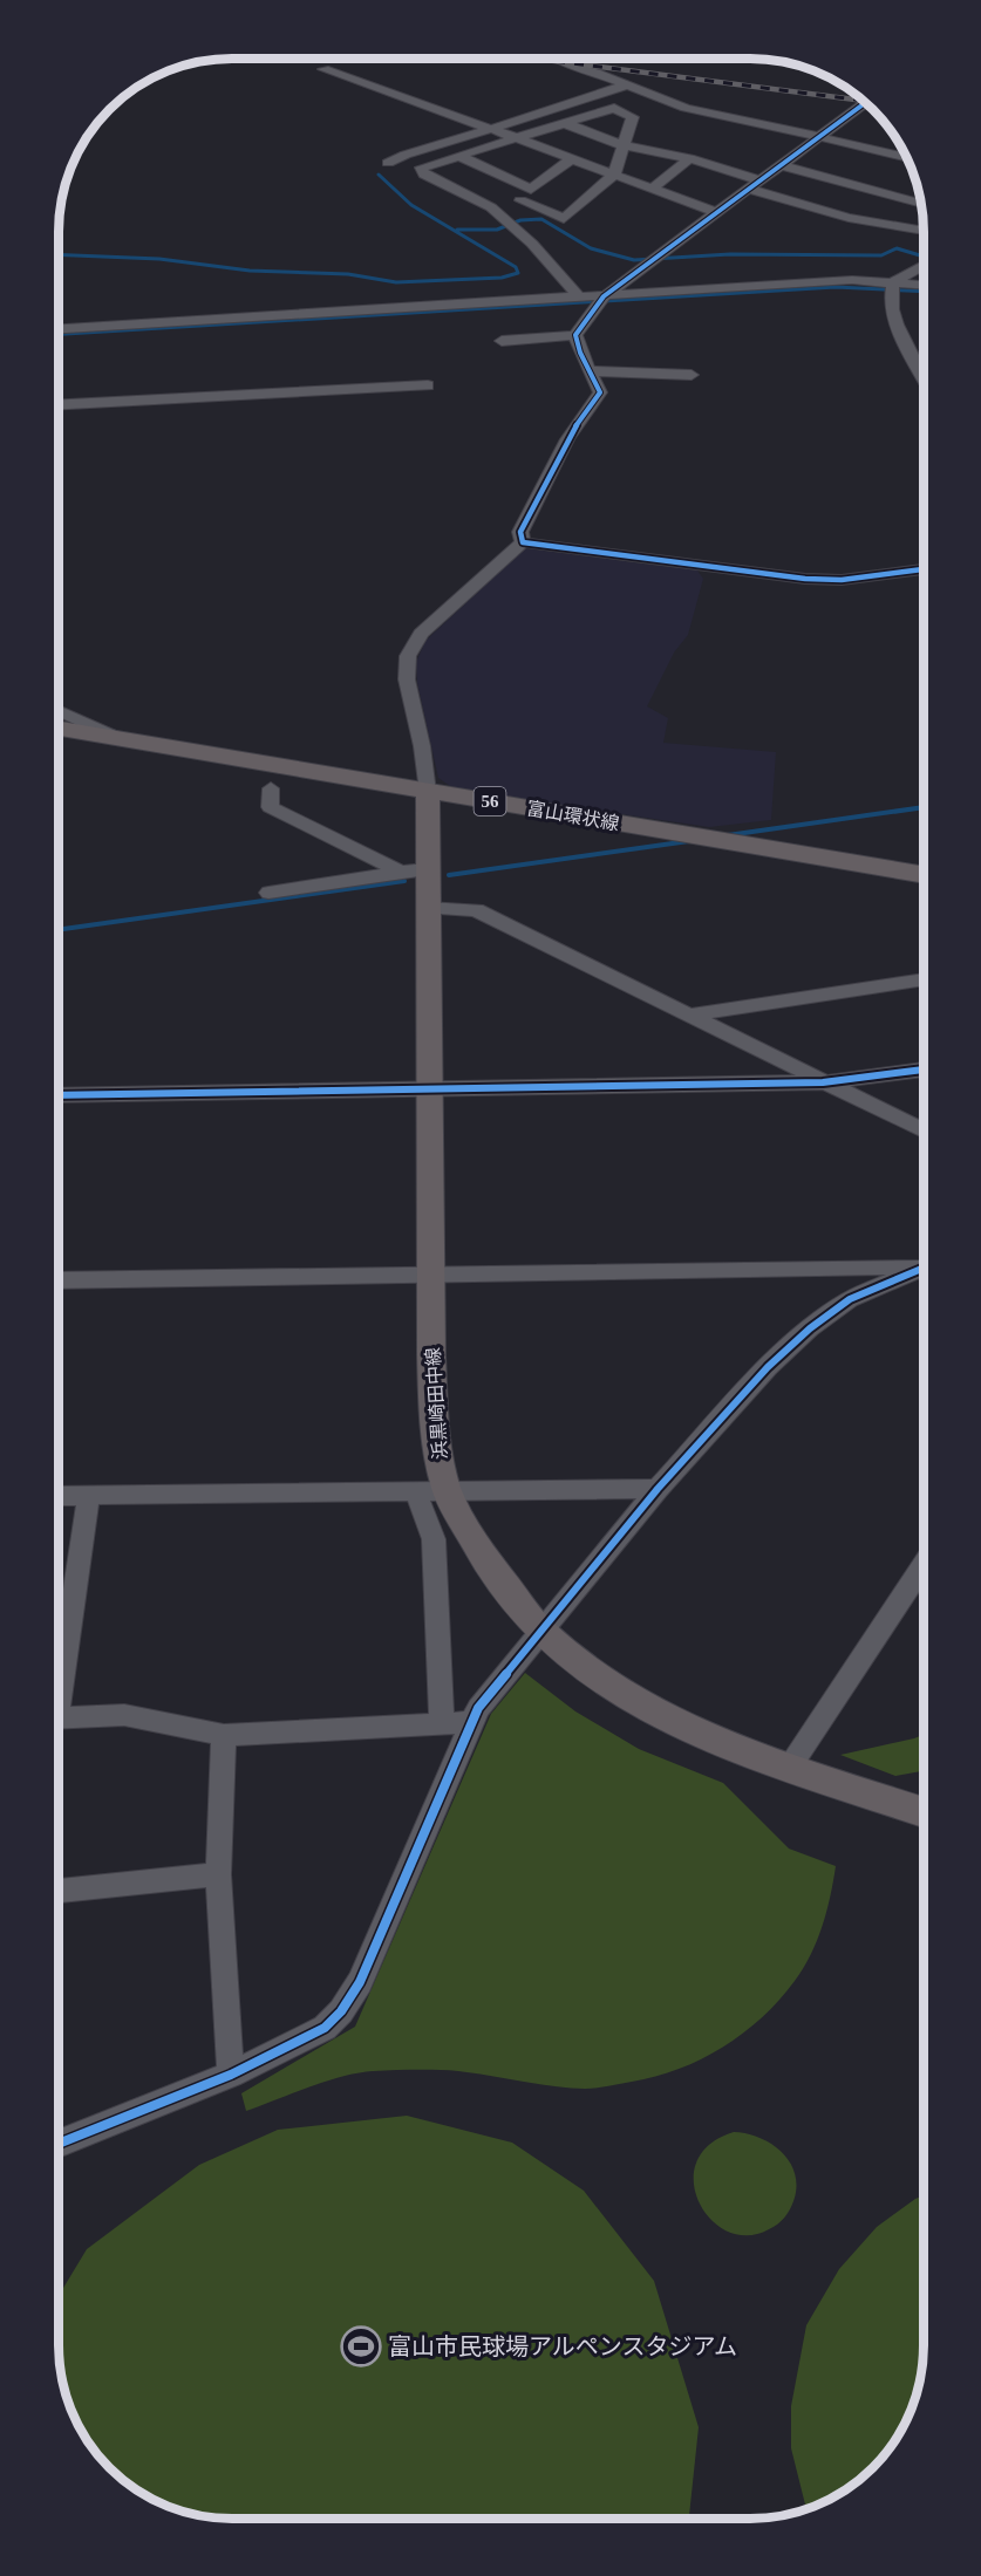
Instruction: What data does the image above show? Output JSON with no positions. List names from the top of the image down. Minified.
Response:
{"streets":{"main road":["56","富山環状線","浜黒崎田中線"]},"crossings":[["富山環状線","浜黒崎田中線"]],"places":{"sports":["富山市民球場アルペンスタジアム"]}}
